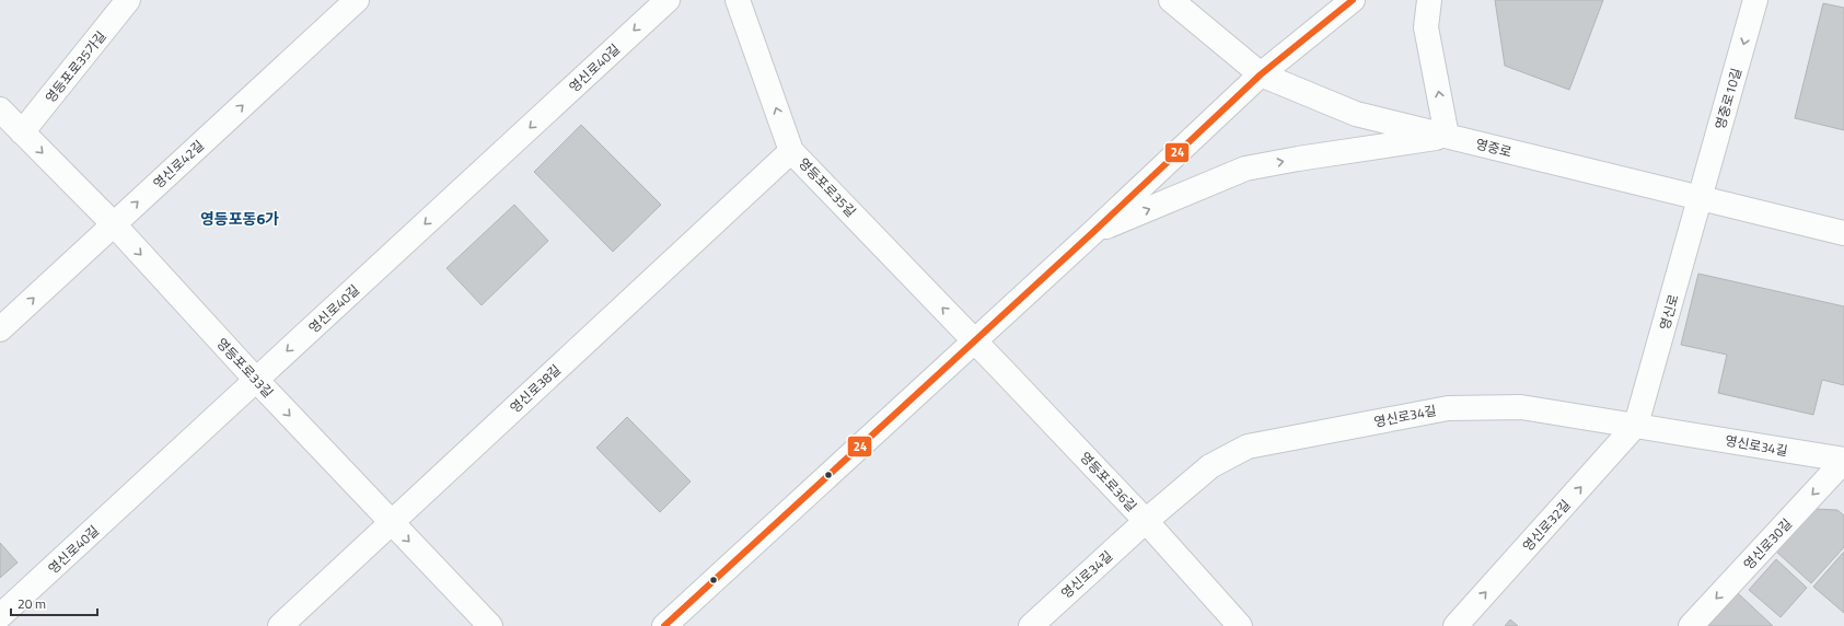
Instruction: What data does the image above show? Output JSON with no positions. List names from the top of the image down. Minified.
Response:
{"streets":{"street":["영등포로35가길","영신로40길","영중로10길","영중로","영신로42길","영등포로35길","영신로","영등포로33길","영신로38길","영신로34길","영등포로36길","영신로32길","영신로30길"]},"crossings":[["영등포로35가길","영등포로33길"],["영신로40길","영등포로33길"],["영중로10길","영중로"],["영중로10길","영신로"],["영중로","영신로"],["영신로42길","영등포로33길"],["영등포로35길","영신로38길"],["영등포로35길","영등포로36길"],["영신로","영신로34길"],["영신로","영신로32길"],["영등포로33길","영신로38길"],["영신로34길","영등포로36길"],["영신로34길","영신로32길"],["영신로34길","영신로30길"]],"one_way":["영신로40길","영중로10길","영신로42길","영등포로35길","영등포로33길","영신로32길","영신로30길"],"districts":["영등포동6가"],"lines":["transit line 24"],"scale_bar":"20 m"}
